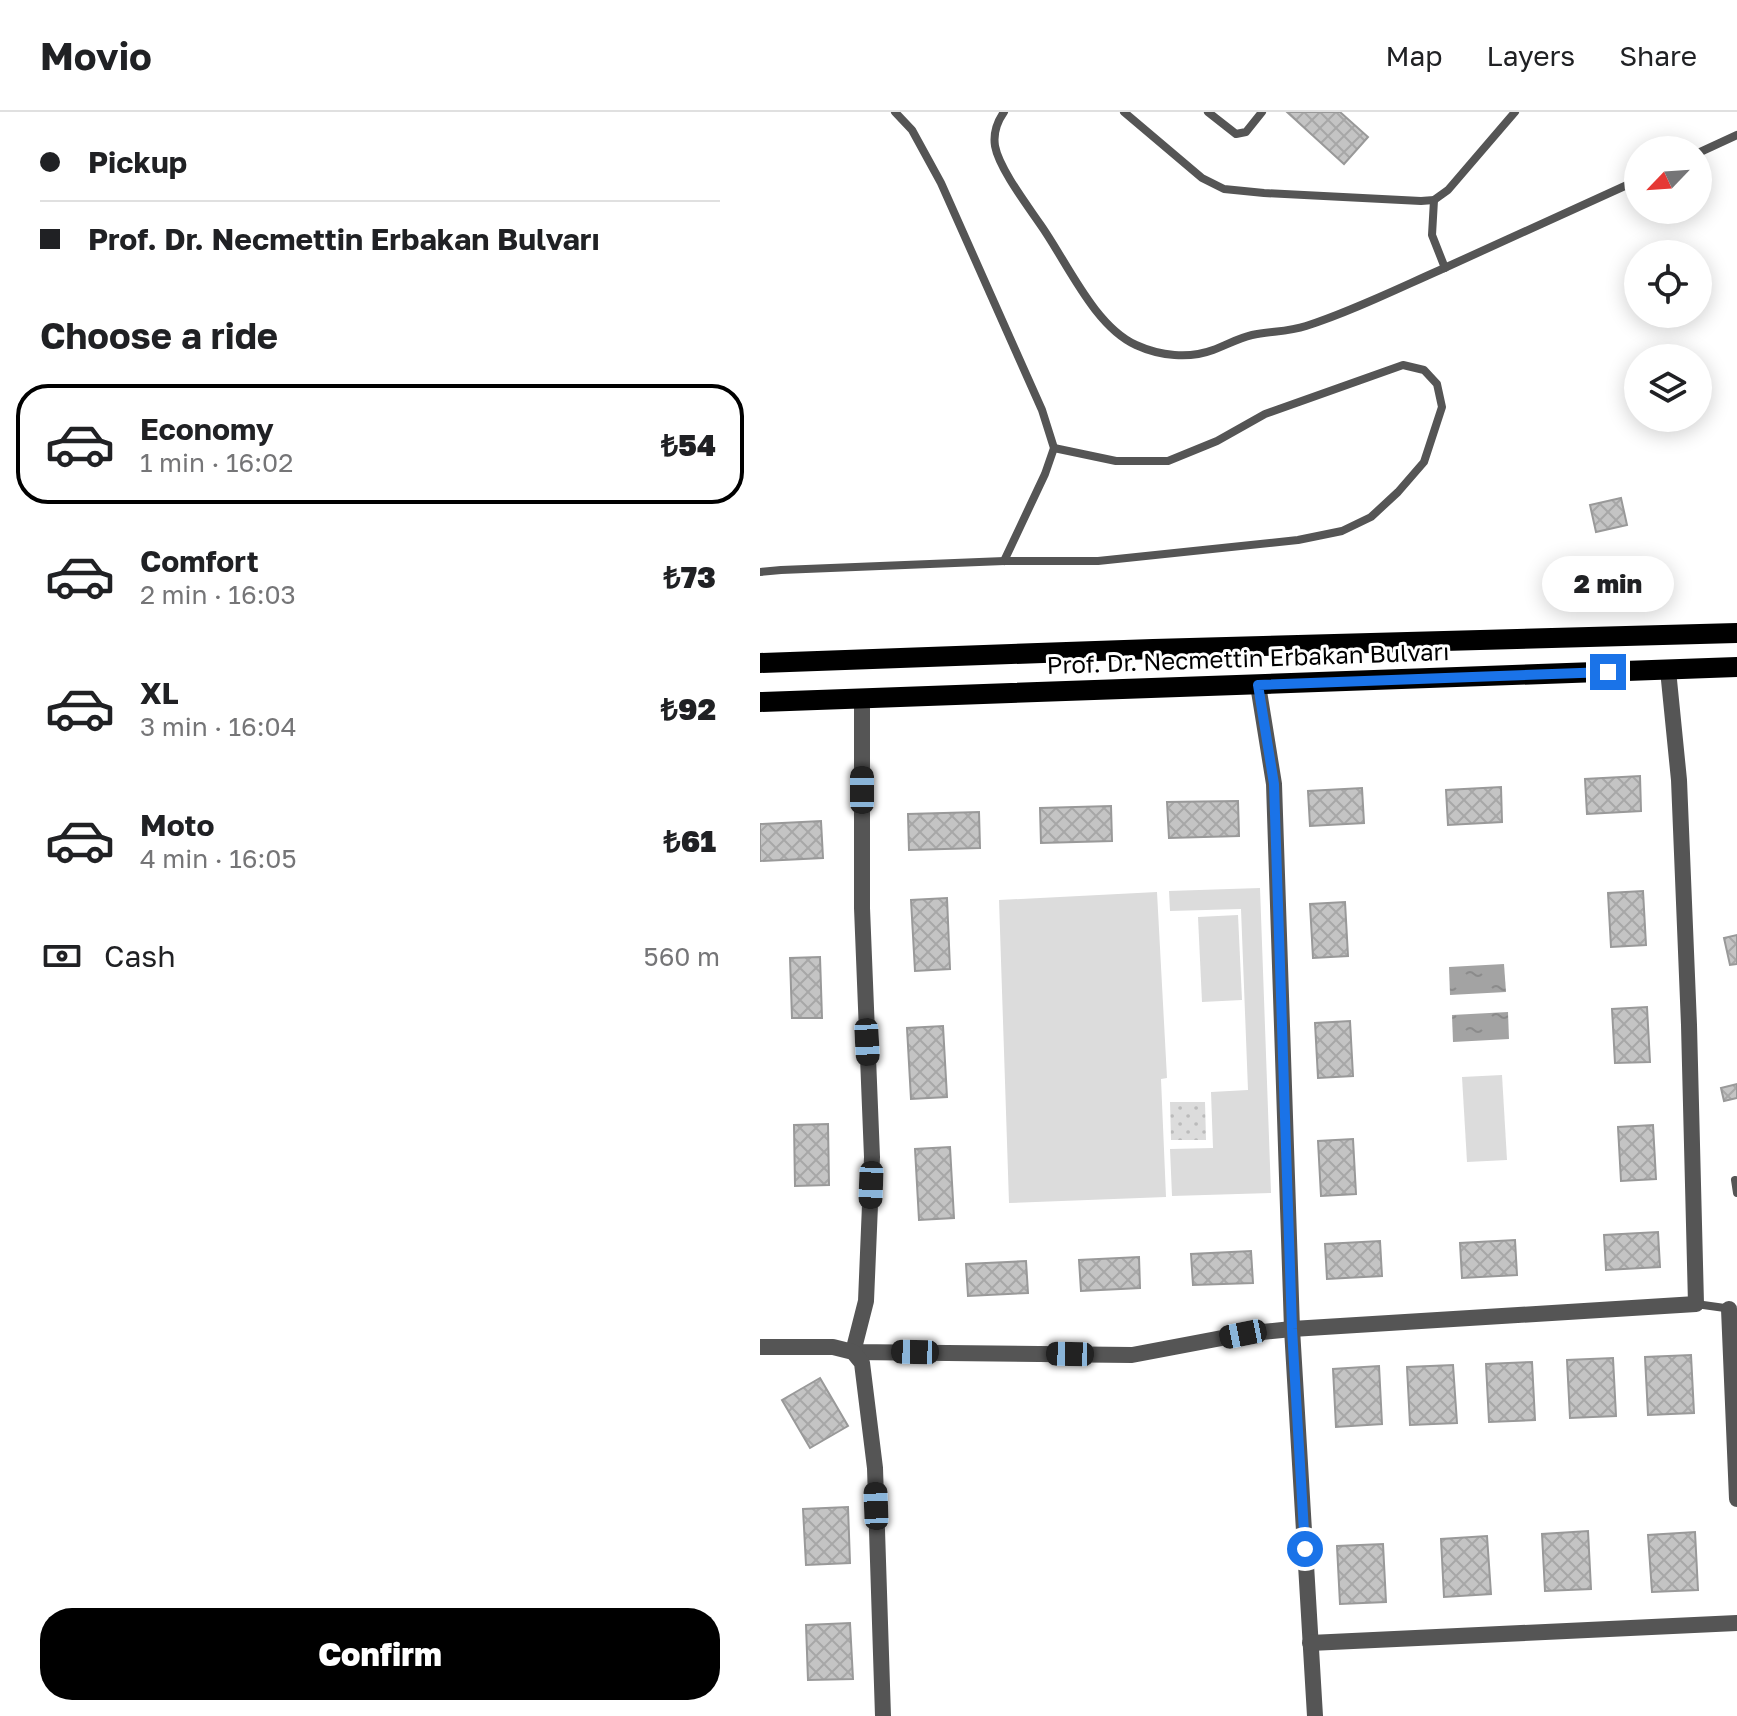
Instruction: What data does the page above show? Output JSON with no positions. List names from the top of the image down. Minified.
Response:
{"streets":{"main road":["Prof. Dr. Necmettin Erbakan Bulvarı"]},"north":"bottom left","page":{"header":"Movio","nav":["Map","Layers","Share"],"banner":["Pickup","Prof. Dr. Necmettin Erbakan Bulvarı"],"heading":"Choose a ride","list":[{"name":"Economy","note":"1 min · 16:02","value":"₺54"},{"name":"Comfort","note":"2 min · 16:03","value":"₺73"},{"name":"XL","note":"3 min · 16:04","value":"₺92"},{"name":"Moto","note":"4 min · 16:05","value":"₺61"}],"bubble":"2 min","pay":["Cash","560 m"],"buttons":"Confirm"}}
